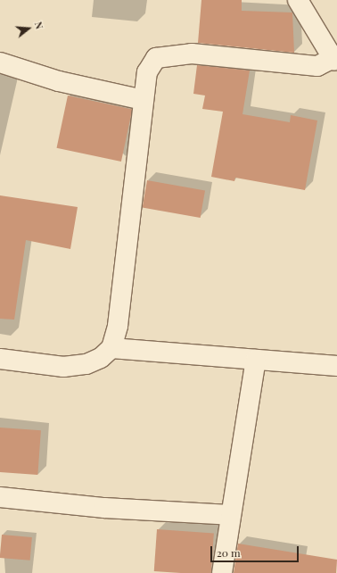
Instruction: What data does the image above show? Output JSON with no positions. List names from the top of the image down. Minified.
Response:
{"scale_bar":"20 m","north":"right"}
